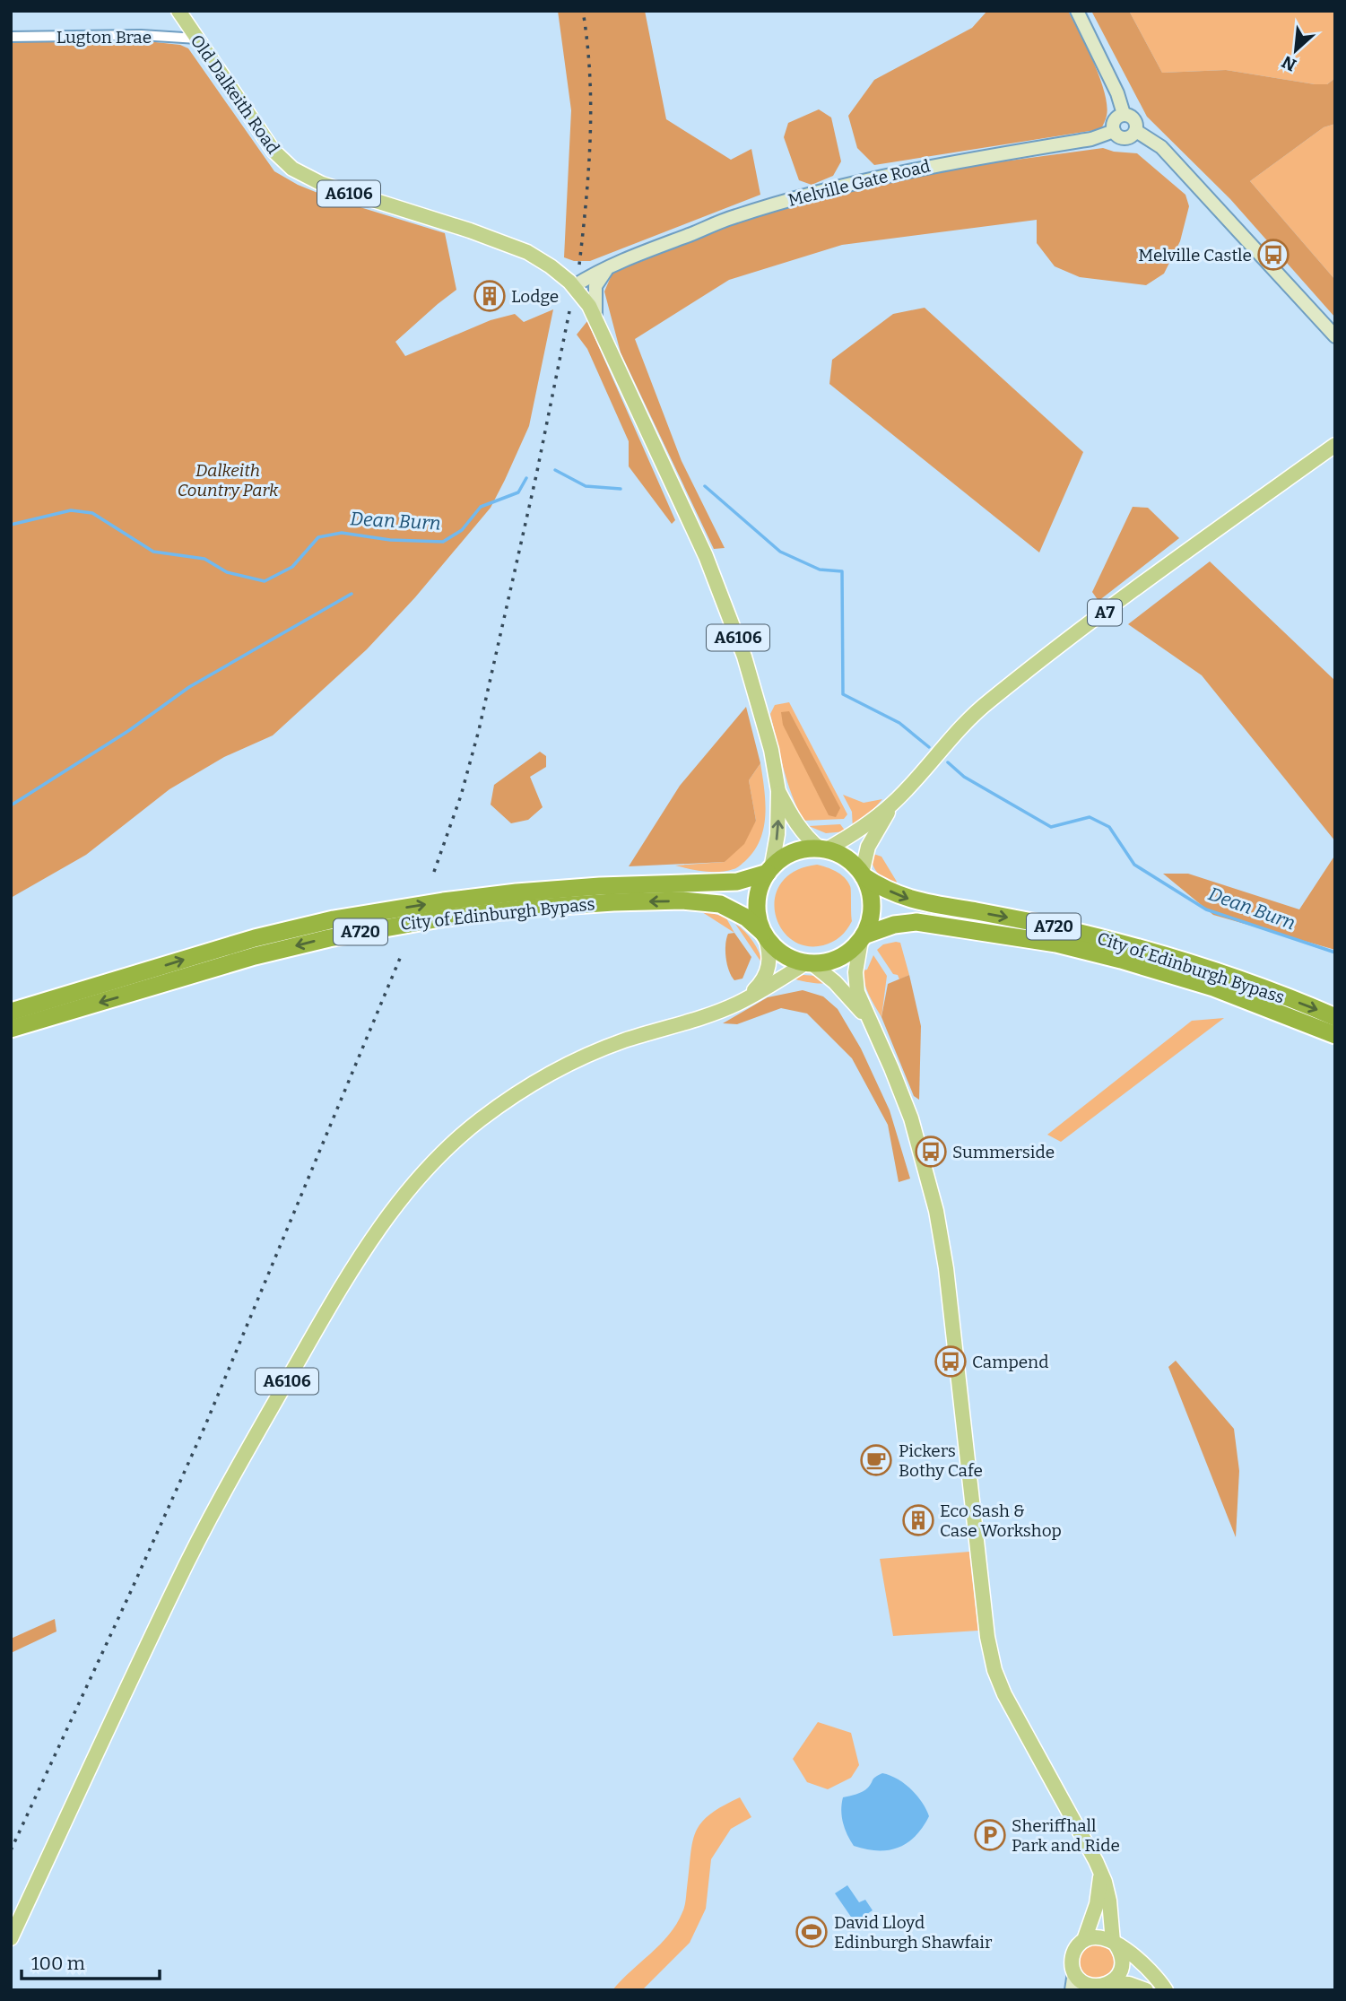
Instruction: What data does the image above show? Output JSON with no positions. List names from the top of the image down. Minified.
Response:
{"streets":{"highway":["City of Edinburgh Bypass","A720"],"main road":["Old Dalkeith Road","A6106","A7"],"street":["Lugton Brae","Melville Gate Road"]},"crossings":[["Lugton Brae","Old Dalkeith Road"],["Old Dalkeith Road","Melville Gate Road"],["Old Dalkeith Road","A6106"],["Melville Gate Road","A6106"],["A6106","A7"],["A6106","City of Edinburgh Bypass"],["A7","City of Edinburgh Bypass"]],"water":["Dean Burn"],"parks":["Dalkeith Country Park"],"places":{"bus stop":["Melville Castle","Summerside","Campend"],"building":["Lodge","Eco Sash & Case Workshop"],"cafe":["Pickers Bothy Cafe"],"parking":["Sheriffhall Park and Ride"],"sports":["David Lloyd Edinburgh Shawfair"]},"scale_bar":"100 m","north":"bottom left"}
